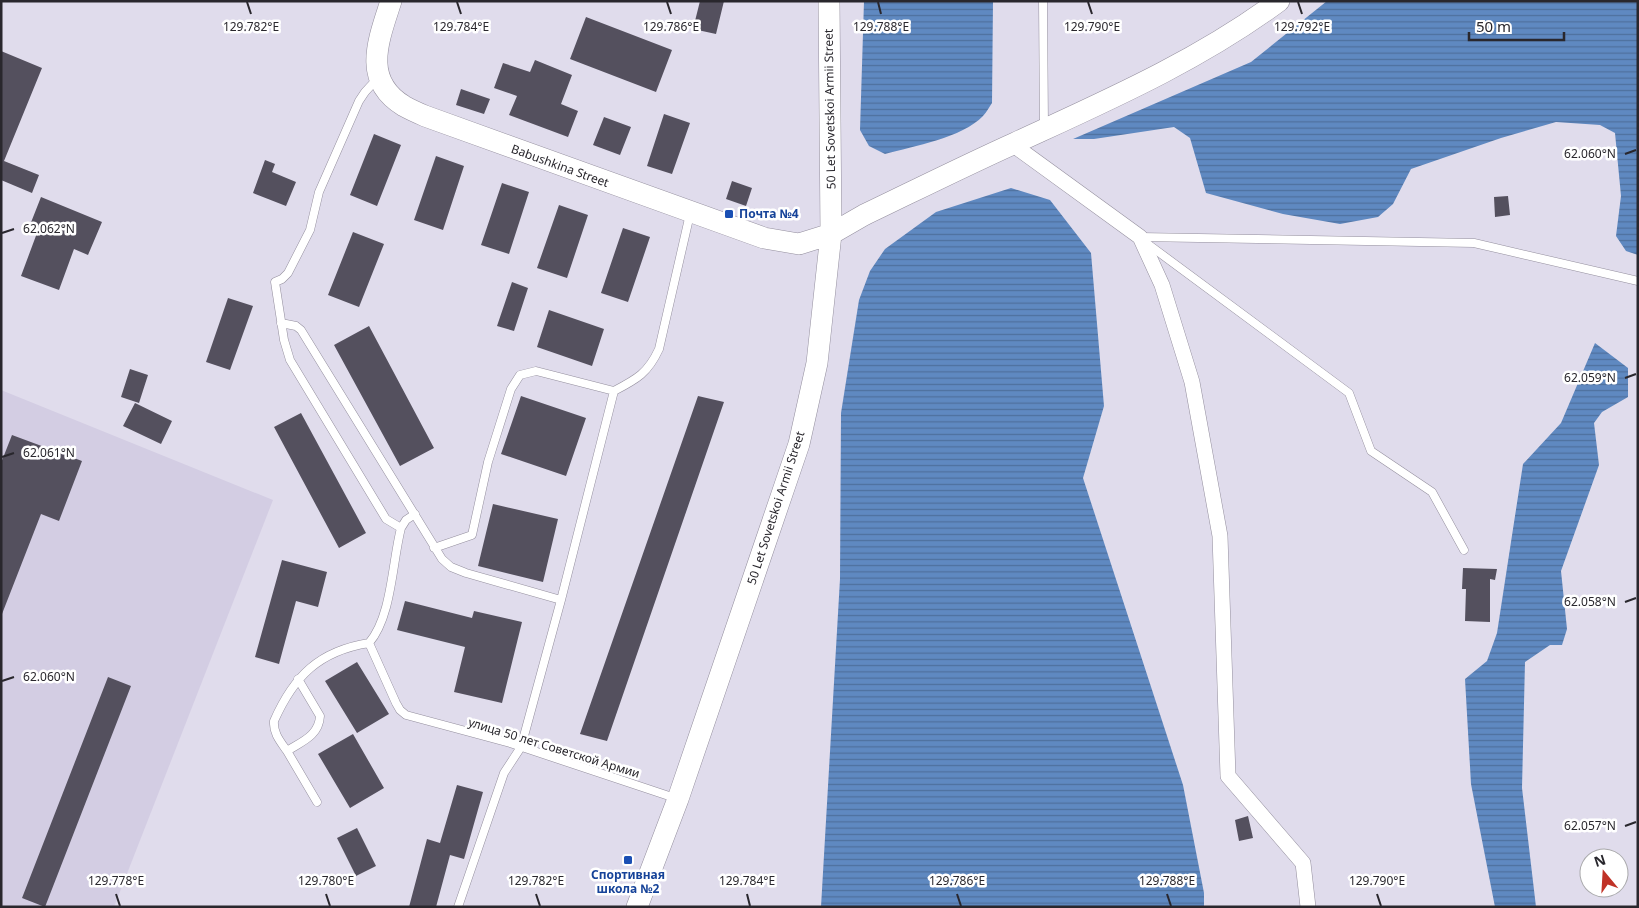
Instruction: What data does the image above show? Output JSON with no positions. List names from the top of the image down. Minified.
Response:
{"streets":{"street":["50 Let Sovetskoi Armii Street","Babushkina Street"],"lane":["улица 50 лет Советской Армии"]},"crossings":[["50 Let Sovetskoi Armii Street","Babushkina Street"],["50 Let Sovetskoi Armii Street","улица 50 лет Советской Армии"]],"places":{"transit":["Почта №4","Спортивная школа №2"]},"scale_bar":"50 m","north":"top","coordinates":["129.782°E","129.784°E","129.786°E","129.788°E","129.790°E","129.792°E","62.060°N","62.062°N","62.059°N","62.061°N","62.058°N","62.057°N","129.778°E","129.780°E"]}
